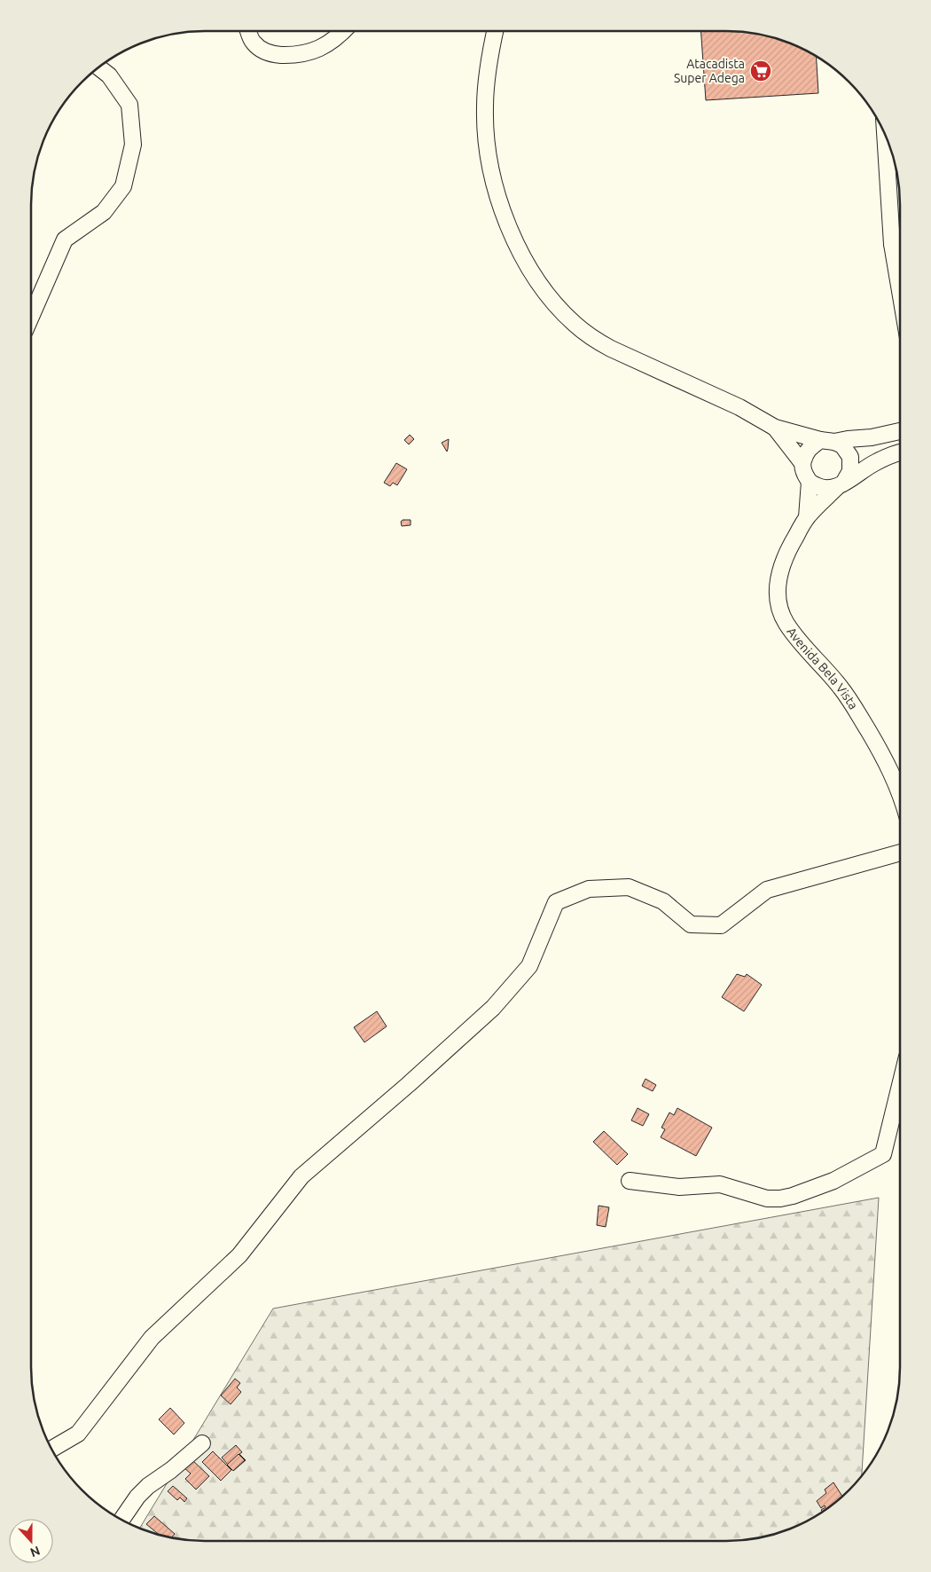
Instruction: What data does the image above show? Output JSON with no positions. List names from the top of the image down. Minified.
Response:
{"streets":{"street":["Avenida Bela Vista"]},"places":{"supermarket":["Atacadista Super Adega"]},"north":"bottom"}
